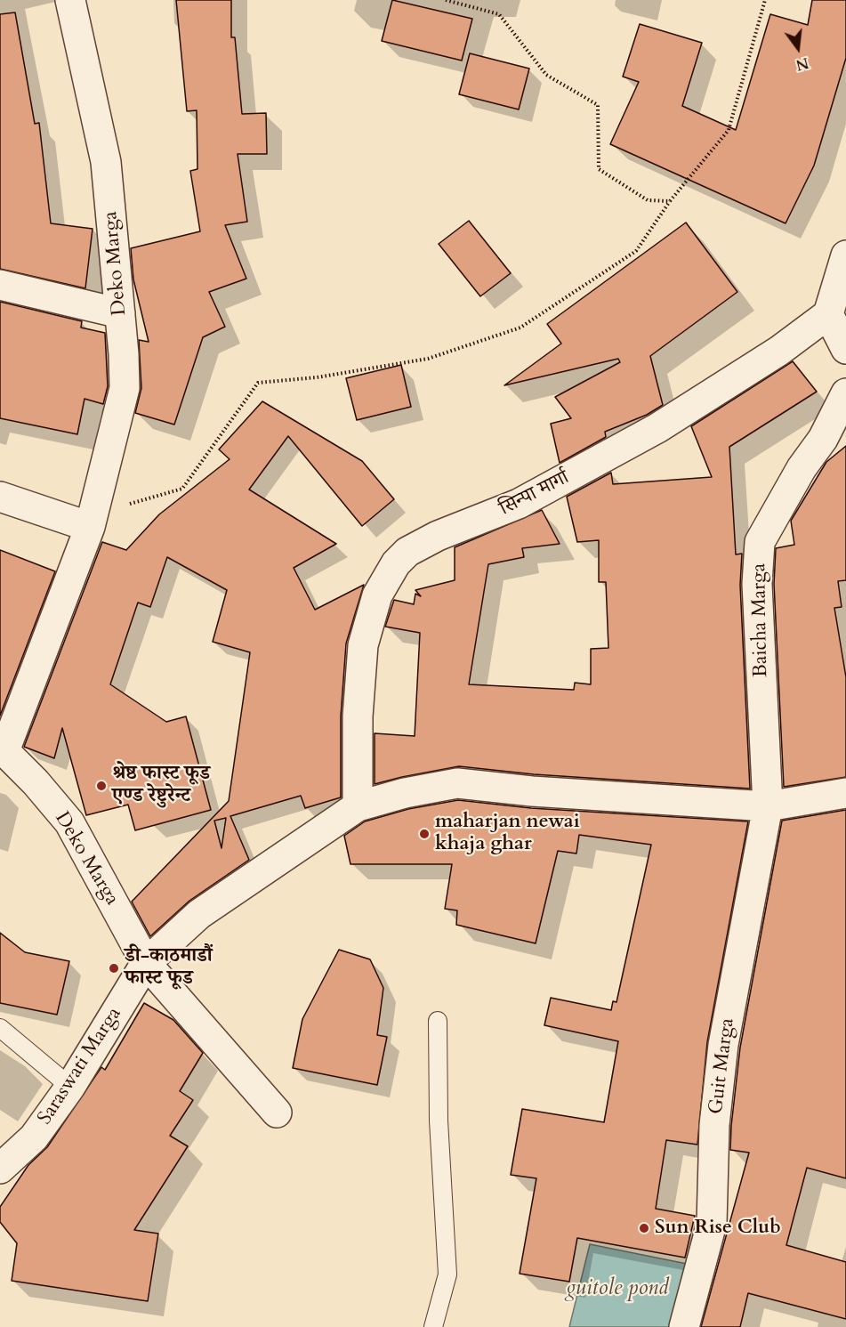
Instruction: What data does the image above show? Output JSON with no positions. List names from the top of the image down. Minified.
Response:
{"streets":{"street":["Deko Marga","सिन्पा मार्गा","Baicha Marga","Saraswati Marga","Guit Marga"]},"crossings":[["Deko Marga","Saraswati Marga"],["सिन्पा मार्गा","Saraswati Marga"],["Baicha Marga","Saraswati Marga"],["Baicha Marga","Guit Marga"],["Saraswati Marga","Guit Marga"]],"water":["guitole pond"],"places":["श्रेष्ठ फास्ट फूड एण्ड रेष्टुरेन्ट","maharjan newai khaja ghar","डी-काठमाडौं फास्ट फूड","Sun Rise Club"],"north":"bottom"}
